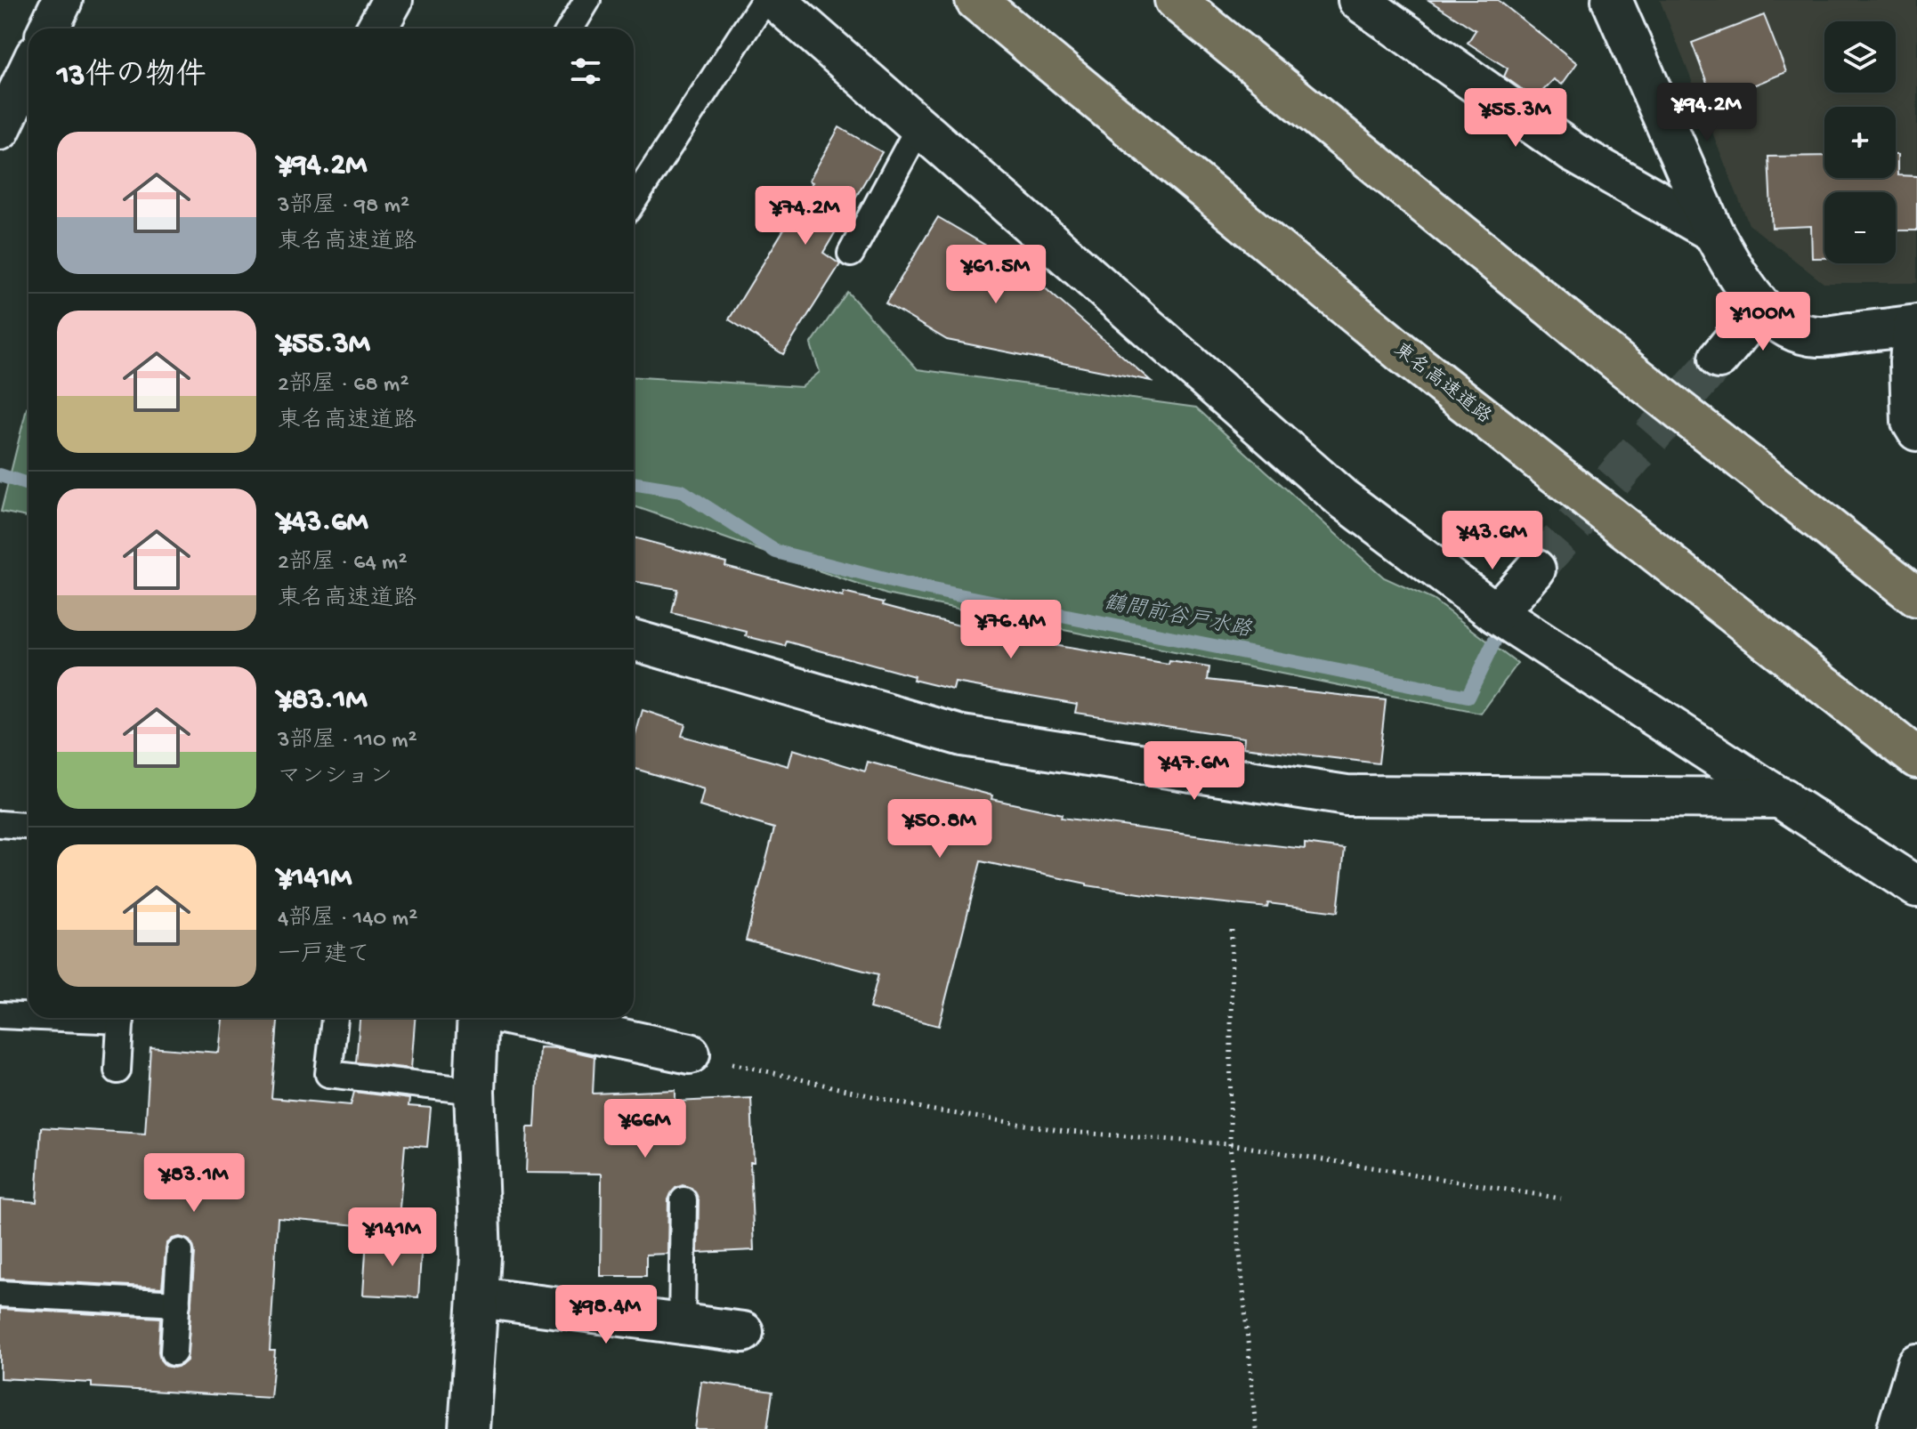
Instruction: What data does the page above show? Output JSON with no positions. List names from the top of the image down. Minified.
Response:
{"streets":{"highway":["東名高速道路"]},"water":["鶴間前谷戸水路"],"page":{"map_buttons":["+","−"],"heading":"13件の物件","price":["¥94.2M","¥55.3M","¥74.2M","¥61.5M","¥100M","¥43.6M","¥76.4M","¥47.6M","¥50.8M","¥66M","¥83.1M","¥141M","¥98.4M"],"list":[{"name":"¥94.2M","note":"3部屋 · 98 m² · 東名高速道路"},{"name":"¥55.3M","note":"2部屋 · 68 m² · 東名高速道路"},{"name":"¥43.6M","note":"2部屋 · 64 m² · 東名高速道路"},{"name":"¥83.1M","note":"3部屋 · 110 m² · マンション"},{"name":"¥141M","note":"4部屋 · 140 m² · 一戸建て"}]}}
